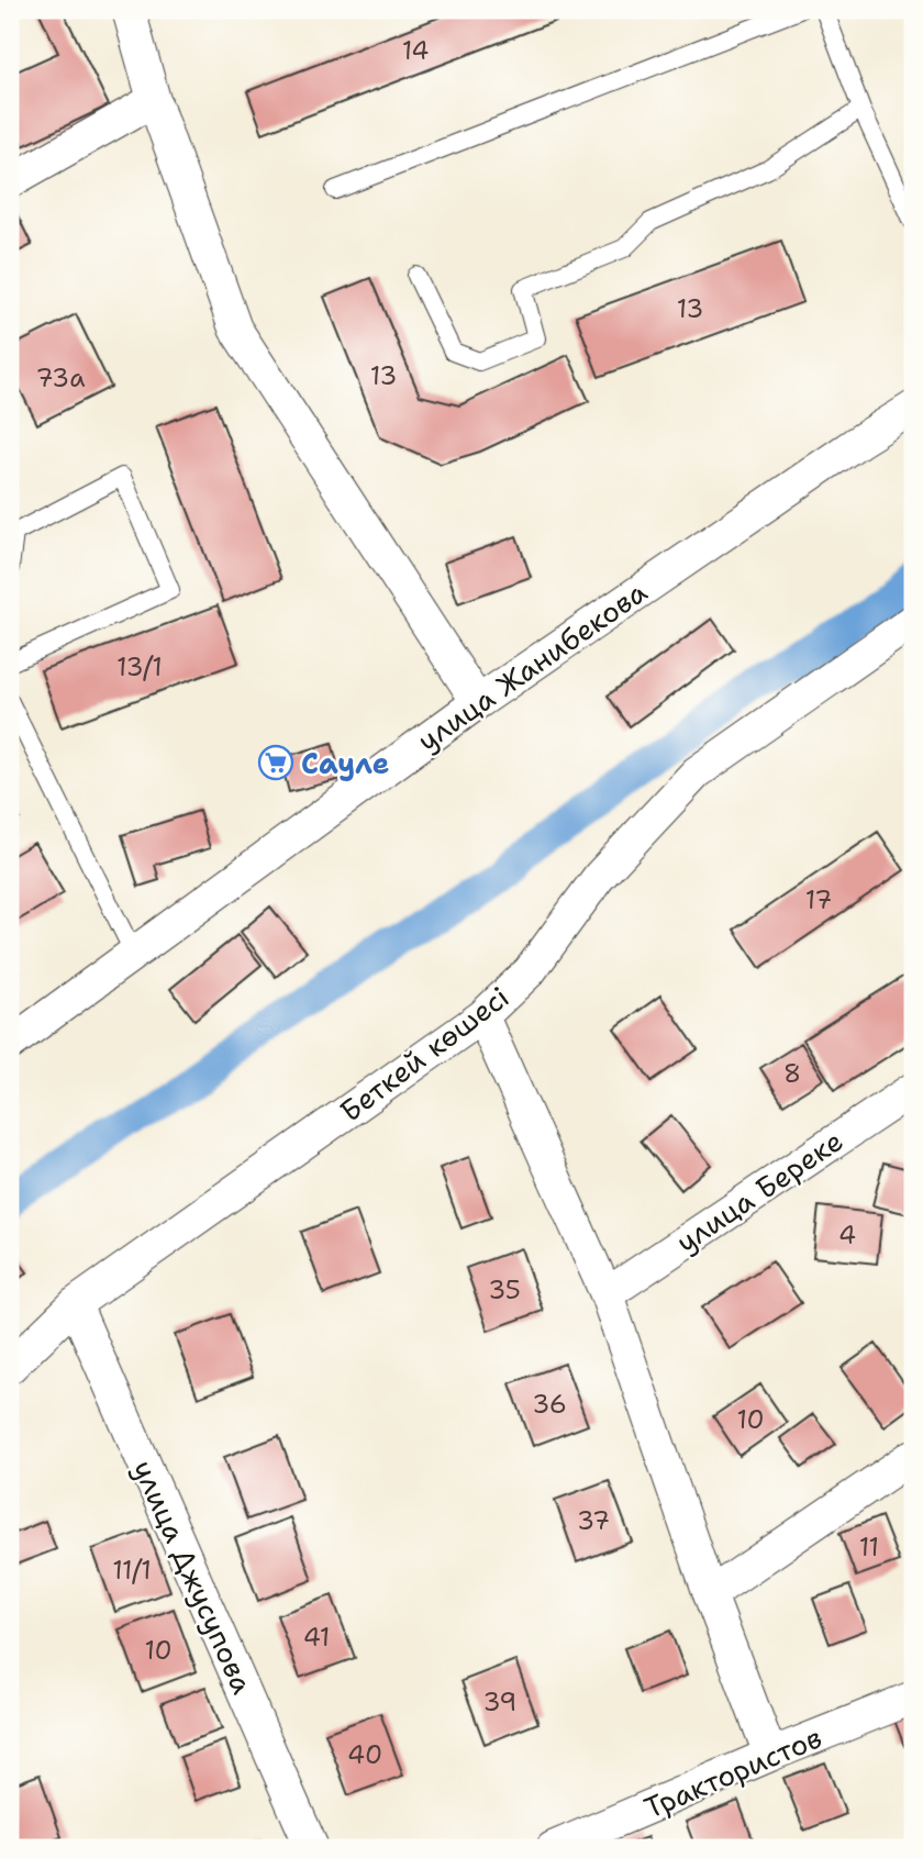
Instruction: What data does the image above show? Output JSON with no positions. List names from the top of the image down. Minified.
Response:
{"streets":{"street":["улица Жанибекова","Беткей көшесі","улица Береке","улица Джусупова","Трактористов"]},"crossings":[["Беткей көшесі","улица Джусупова"]],"places":{"supermarket":["Сауле"]},"house_numbers":["14","13","13","73а","13/1","17","8","4","35","36","10","37","11","11/1","41","10","39","40"]}
